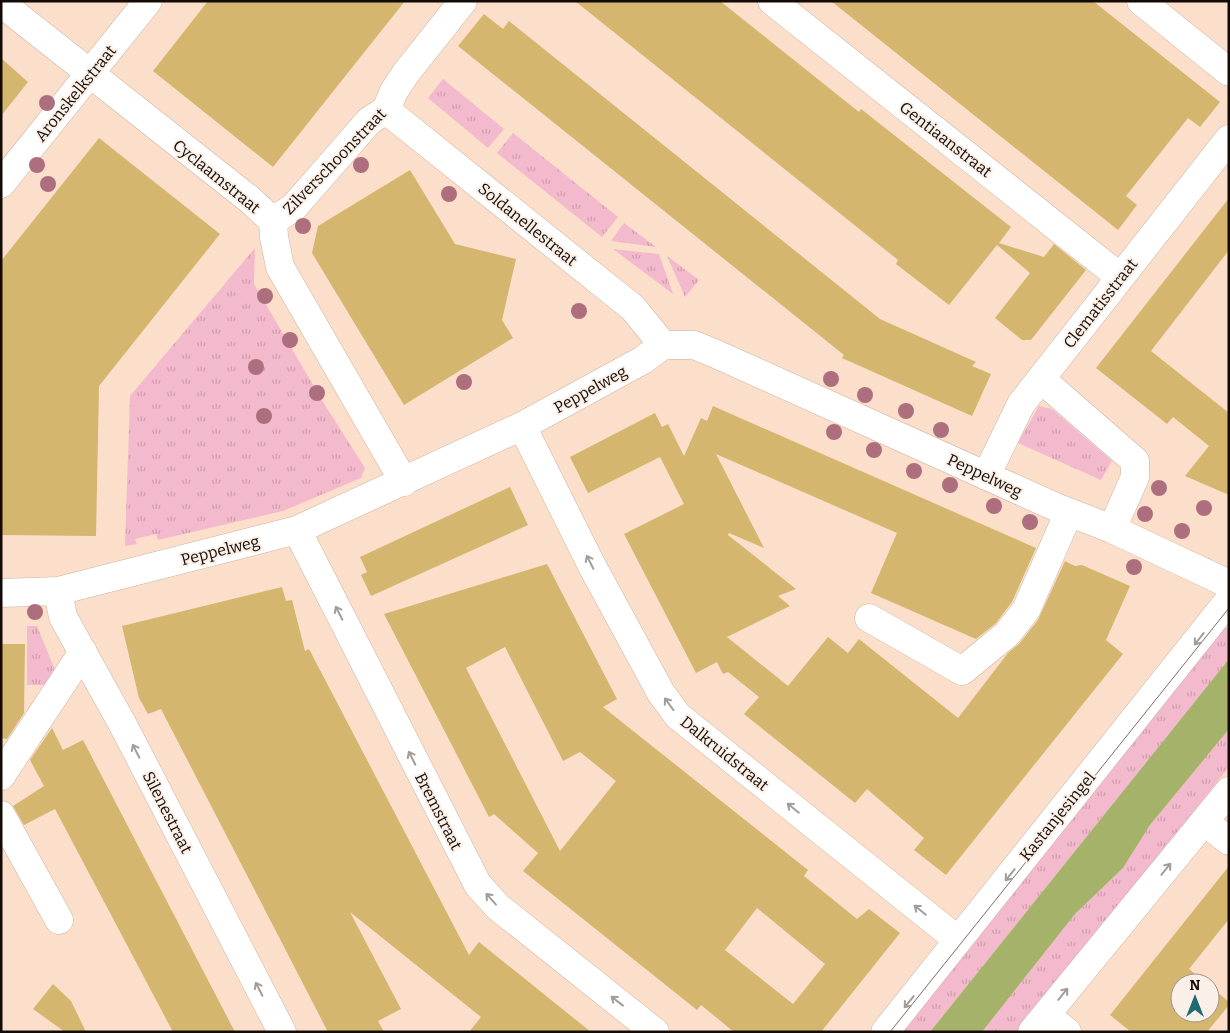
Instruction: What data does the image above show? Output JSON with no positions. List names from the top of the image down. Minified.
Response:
{"streets":{"street":["Aronskelkstraat","Gentiaanstraat","Zilverschoonstraat","Cyclaamstraat","Soldanellestraat","Clematisstraat","Peppelweg","Dalkruidstraat","Bremstraat","Silenestraat","Kastanjesingel"]},"crossings":[["Aronskelkstraat","Cyclaamstraat"],["Gentiaanstraat","Clematisstraat"],["Zilverschoonstraat","Cyclaamstraat"],["Zilverschoonstraat","Soldanellestraat"],["Cyclaamstraat","Peppelweg"],["Soldanellestraat","Peppelweg"],["Clematisstraat","Peppelweg"],["Peppelweg","Dalkruidstraat"],["Peppelweg","Bremstraat"],["Peppelweg","Silenestraat"],["Dalkruidstraat","Kastanjesingel"]],"one_way":["Dalkruidstraat","Bremstraat","Silenestraat"],"north":"top"}
